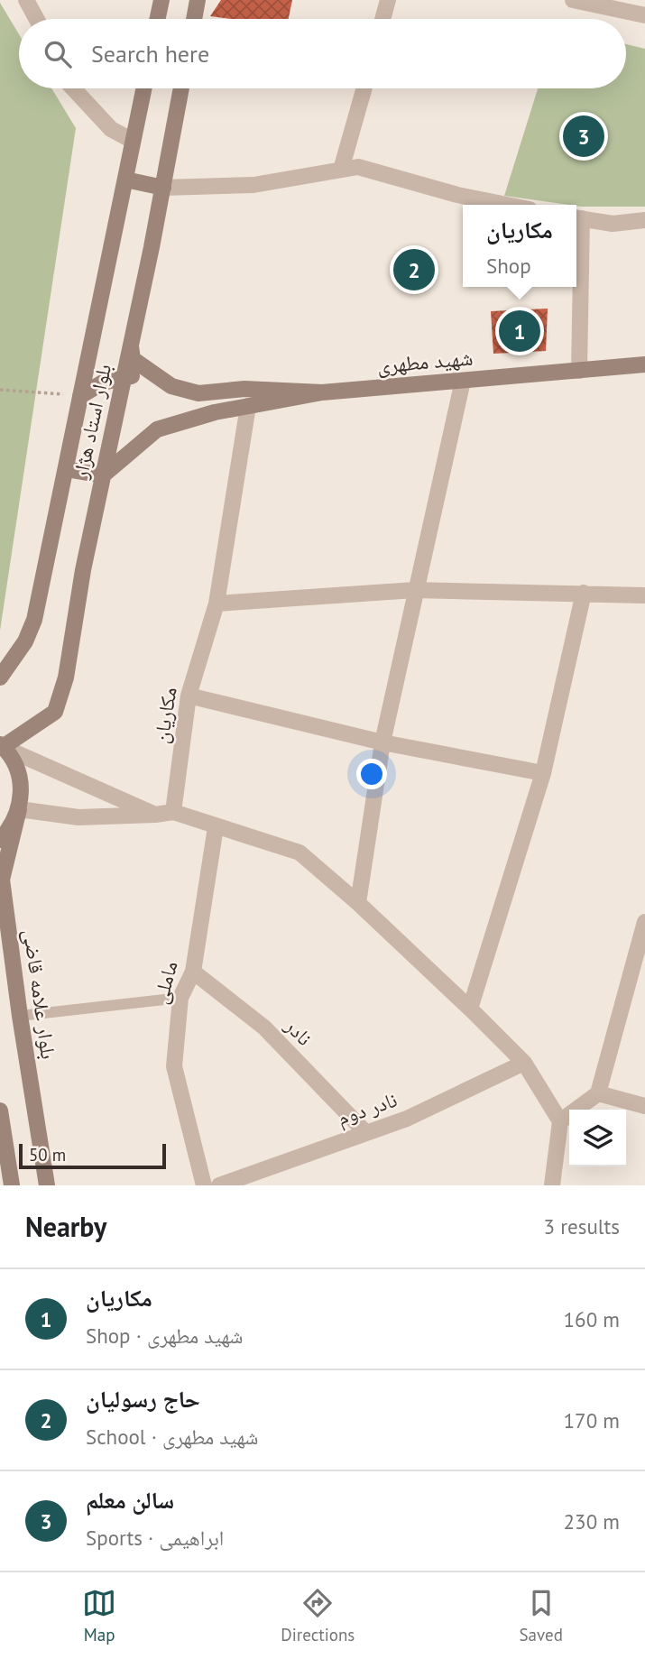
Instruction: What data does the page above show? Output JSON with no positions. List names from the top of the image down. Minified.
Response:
{"streets":{"main road":["شهید مطهری","بلوار استاد هژار","بلوار علامه قاضی"],"street":["مکاریان","ماملی","نادر","نادر دوم"]},"crossings":[["بلوار استاد هژار","بلوار علامه قاضی"],["ماملی","نادر"],["نادر","نادر دوم"]],"scale_bar":"50 m","page":{"search":"Search here","pins":["3","2","1"],"popup":["مکاریان","Shop"],"scale":"50 m","heading":["Nearby","3 results"],"list":[{"mark":"1","name":"مکاریان","note":"Shop · شهید مطهری","value":"160 m"},{"mark":"2","name":"حاج رسولیان","note":"School · شهید مطهری","value":"170 m"},{"mark":"3","name":"سالن معلم","note":"Sports · ابراهیمی","value":"230 m"}],"nav":["Map","Directions","Saved"]}}
